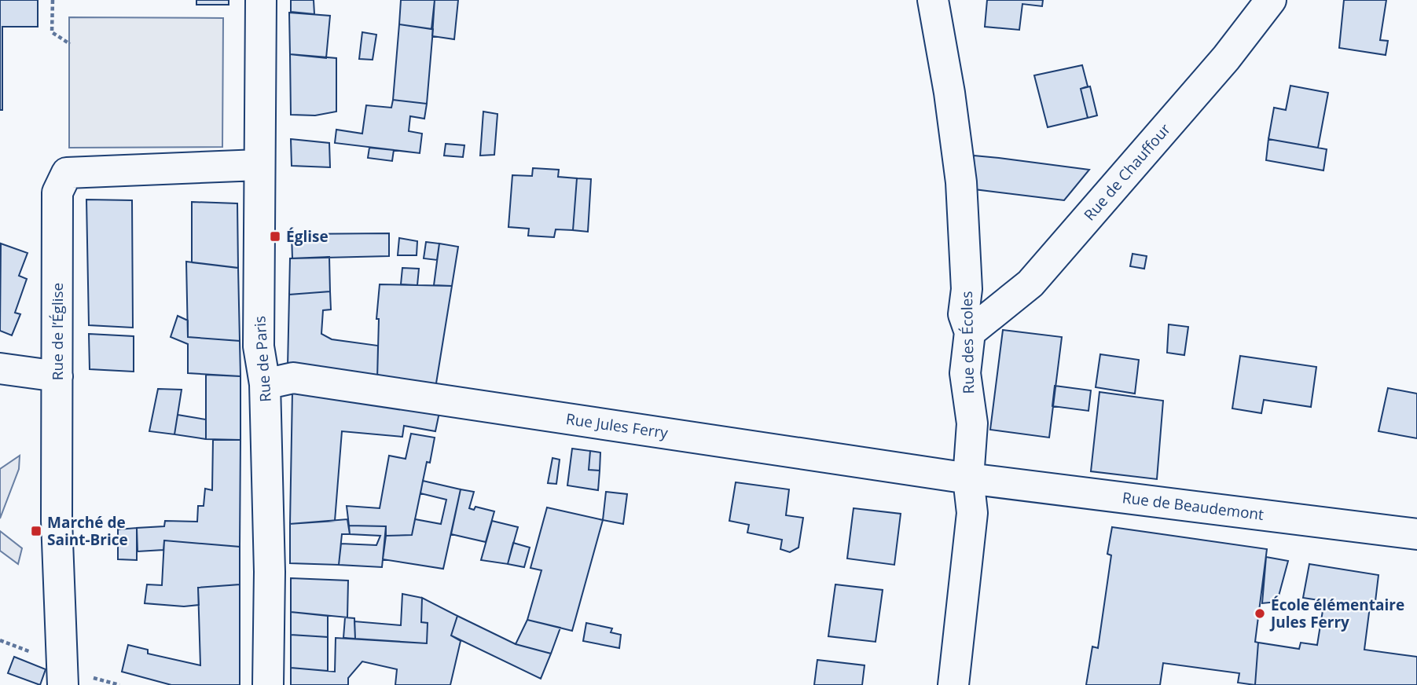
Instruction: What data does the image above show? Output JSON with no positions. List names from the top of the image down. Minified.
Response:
{"streets":{"street":["Rue de Chauffour","Rue de l’Église","Rue des Écoles","Rue de Paris","Rue Jules Ferry","Rue de Beaudemont"]},"crossings":[["Rue de Chauffour","Rue des Écoles"],["Rue de l’Église","Rue de Paris"],["Rue des Écoles","Rue Jules Ferry"],["Rue des Écoles","Rue de Beaudemont"],["Rue de Paris","Rue Jules Ferry"],["Rue Jules Ferry","Rue de Beaudemont"]],"places":{"transit":["Église","Marché de Saint-Brice"],"other":["École élémentaire Jules Ferry"]}}
